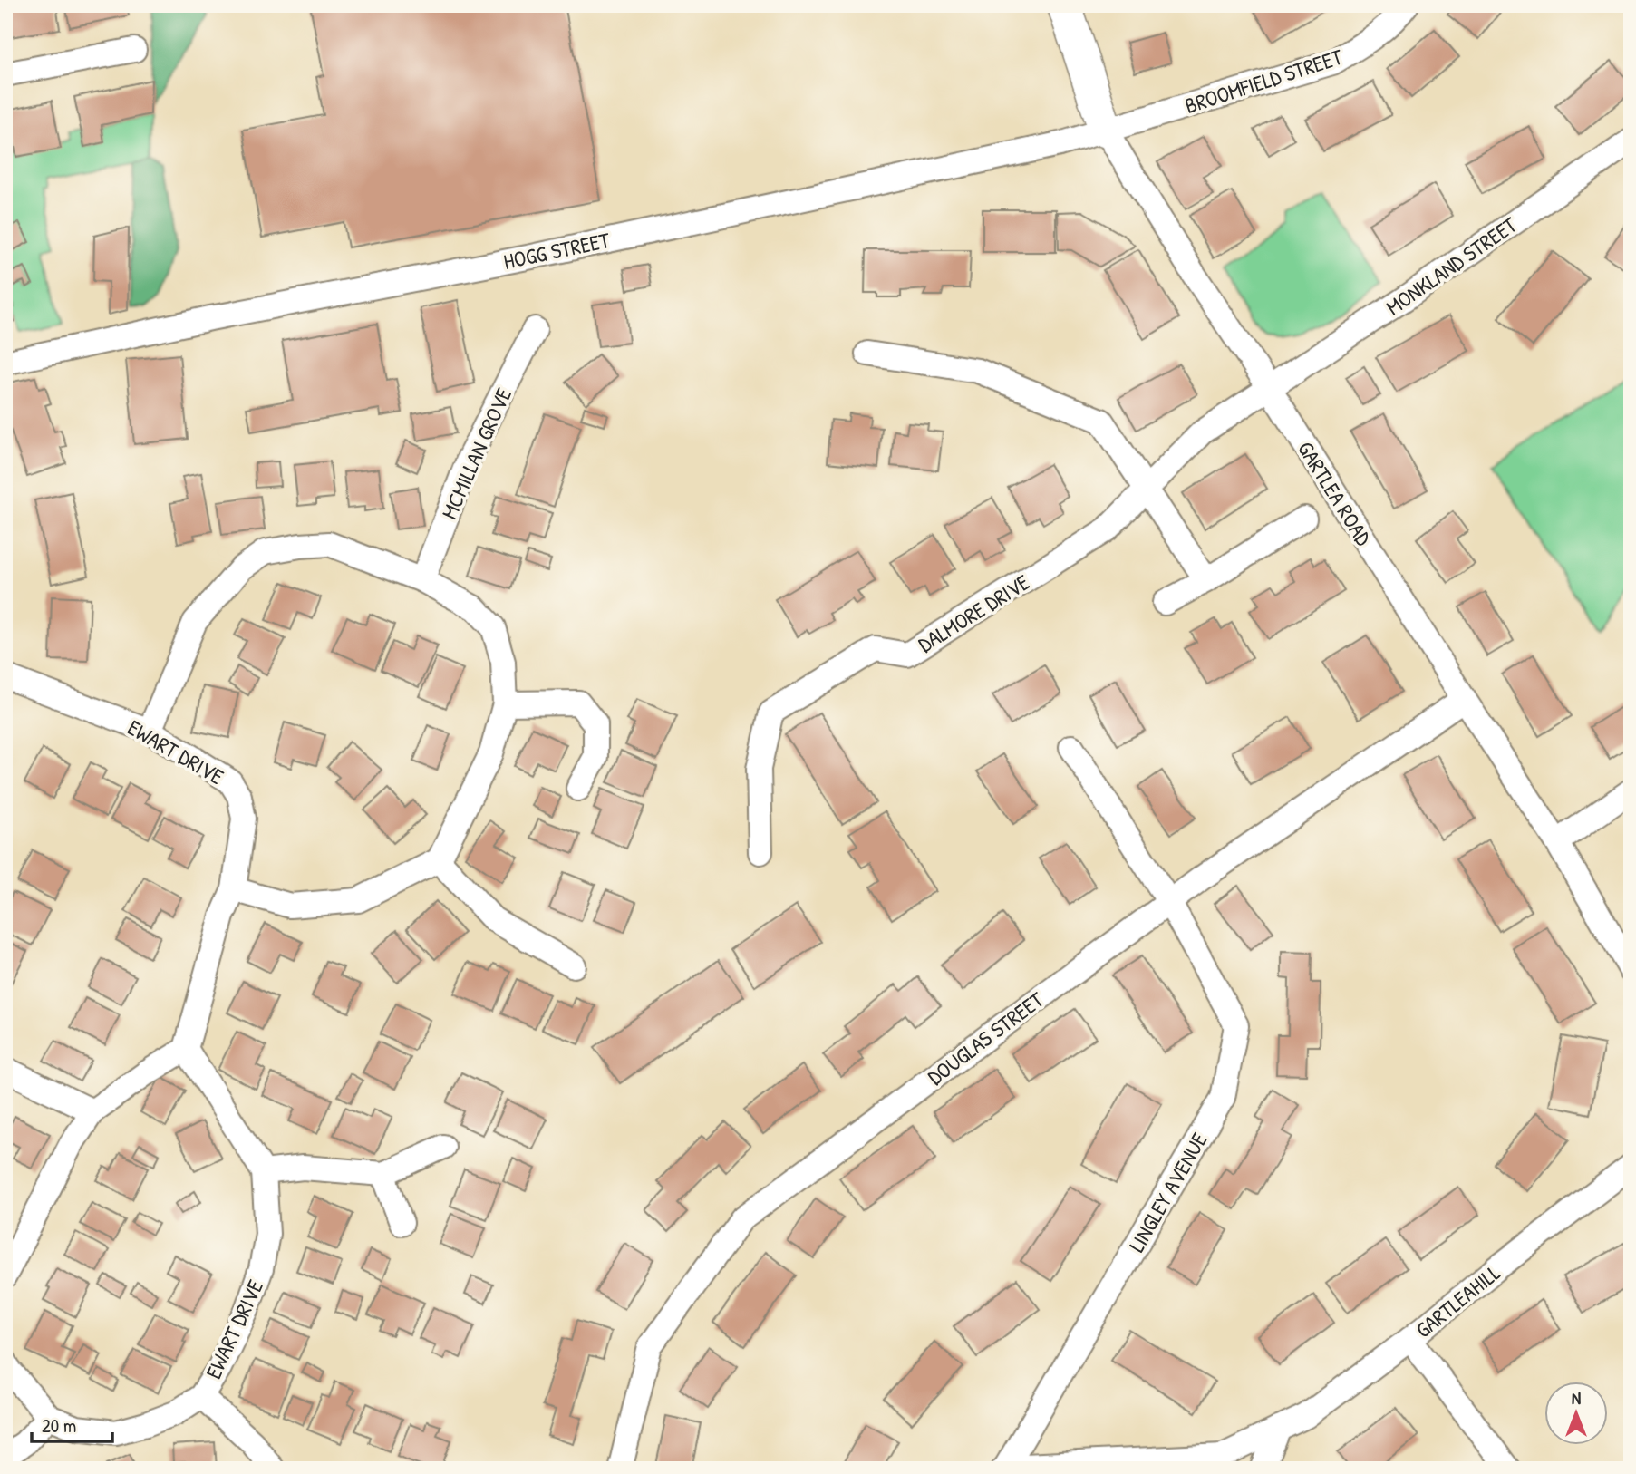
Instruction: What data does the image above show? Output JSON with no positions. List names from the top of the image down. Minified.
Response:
{"streets":{"street":["BROOMFIELD STREET","HOGG STREET","MONKLAND STREET","MCMILLAN GROVE","GARTLEA ROAD","DALMORE DRIVE","EWART DRIVE","DOUGLAS STREET","LINGLEY AVENUE","GARTLEAHILL"]},"crossings":[["BROOMFIELD STREET","HOGG STREET"],["BROOMFIELD STREET","GARTLEA ROAD"],["HOGG STREET","GARTLEA ROAD"],["MONKLAND STREET","GARTLEA ROAD"],["MONKLAND STREET","DALMORE DRIVE"],["GARTLEA ROAD","DALMORE DRIVE"],["GARTLEA ROAD","DOUGLAS STREET"],["DOUGLAS STREET","LINGLEY AVENUE"],["LINGLEY AVENUE","GARTLEAHILL"]],"scale_bar":"20 m","north":"top"}
